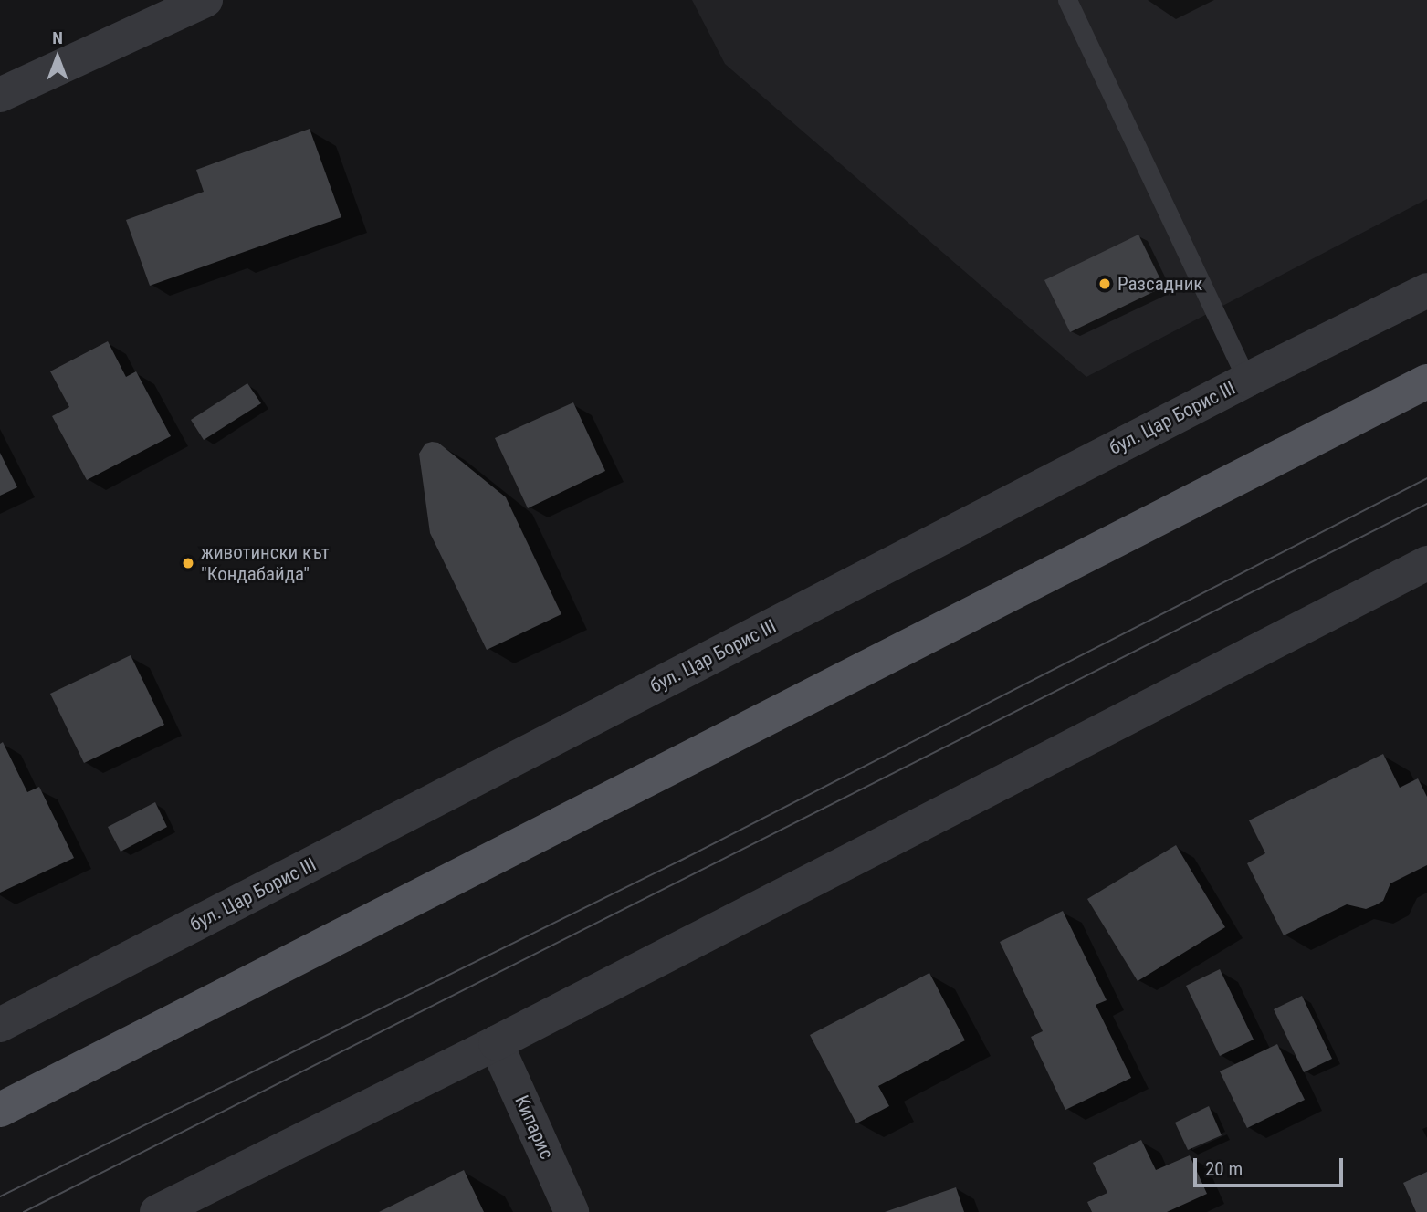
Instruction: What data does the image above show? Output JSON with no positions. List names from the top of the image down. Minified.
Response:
{"streets":{"street":["бул. Цар Борис III","Кипарис"]},"places":["Разсадник","животински кът \"Кондабайда\""],"scale_bar":"20 m","north":"top"}
